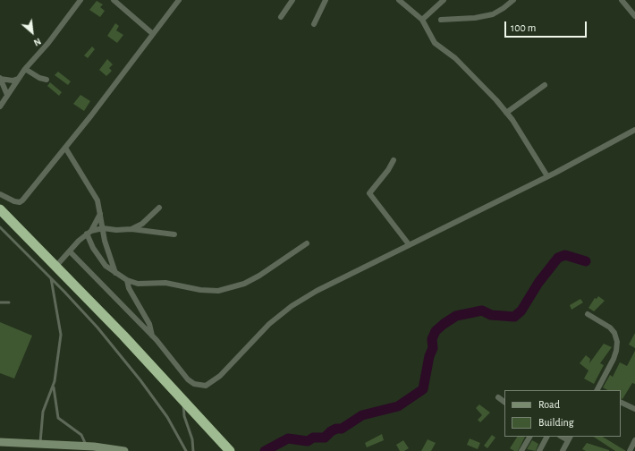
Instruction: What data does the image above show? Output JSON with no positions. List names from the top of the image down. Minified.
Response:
{"legend":["Road","Building"],"scale_bar":"100 m","north":"bottom right"}
